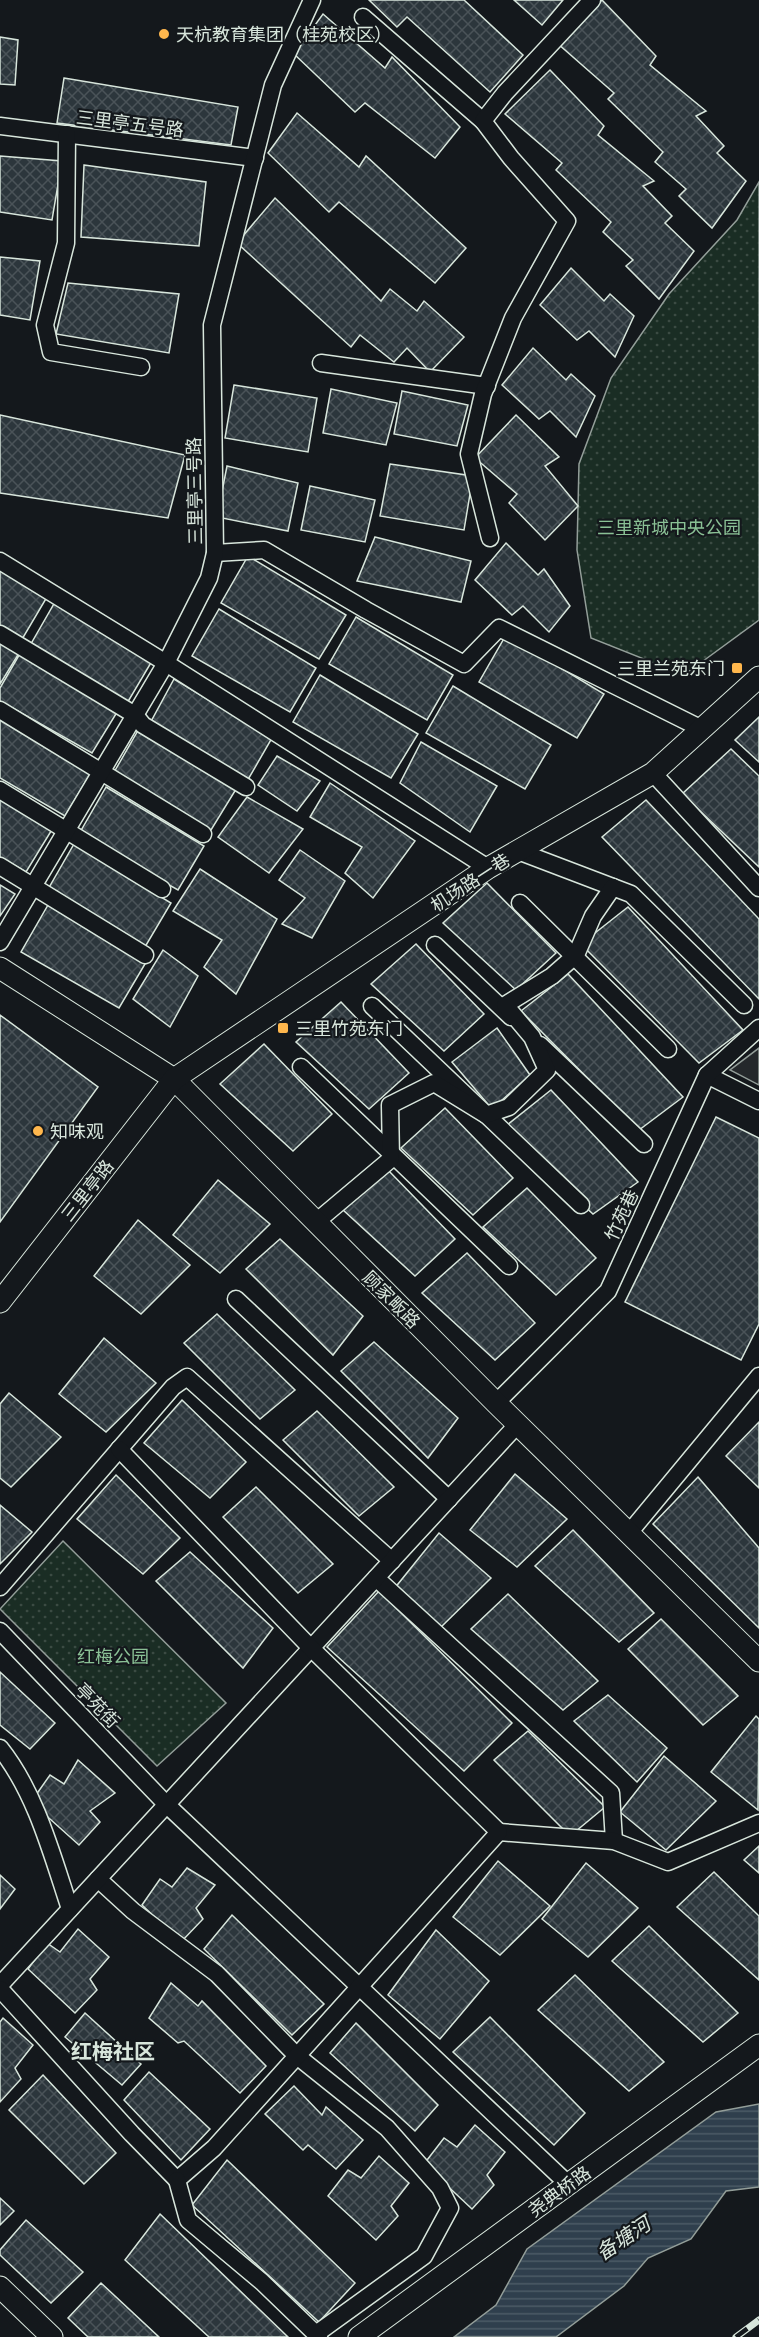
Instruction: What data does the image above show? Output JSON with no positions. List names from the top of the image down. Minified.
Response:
{"streets":{"street":["三里亭五号路","三里亭三号路","机场路一巷","三里亭路","竹苑巷","顾家畈路","亭苑街","尧典桥路"]},"crossings":[["三里亭五号路","三里亭三号路"],["机场路一巷","三里亭路"],["机场路一巷","顾家畈路"],["三里亭路","顾家畈路"],["竹苑巷","顾家畈路"],["亭苑街","尧典桥路"]],"districts":["红梅社区"],"water":["备塘河"],"parks":["三里新城中央公园","红梅公园"],"places":{"other":["天杭教育集团（桂苑校区）","知味观"],"transit":["三里兰苑东门","三里竹苑东门"]}}
